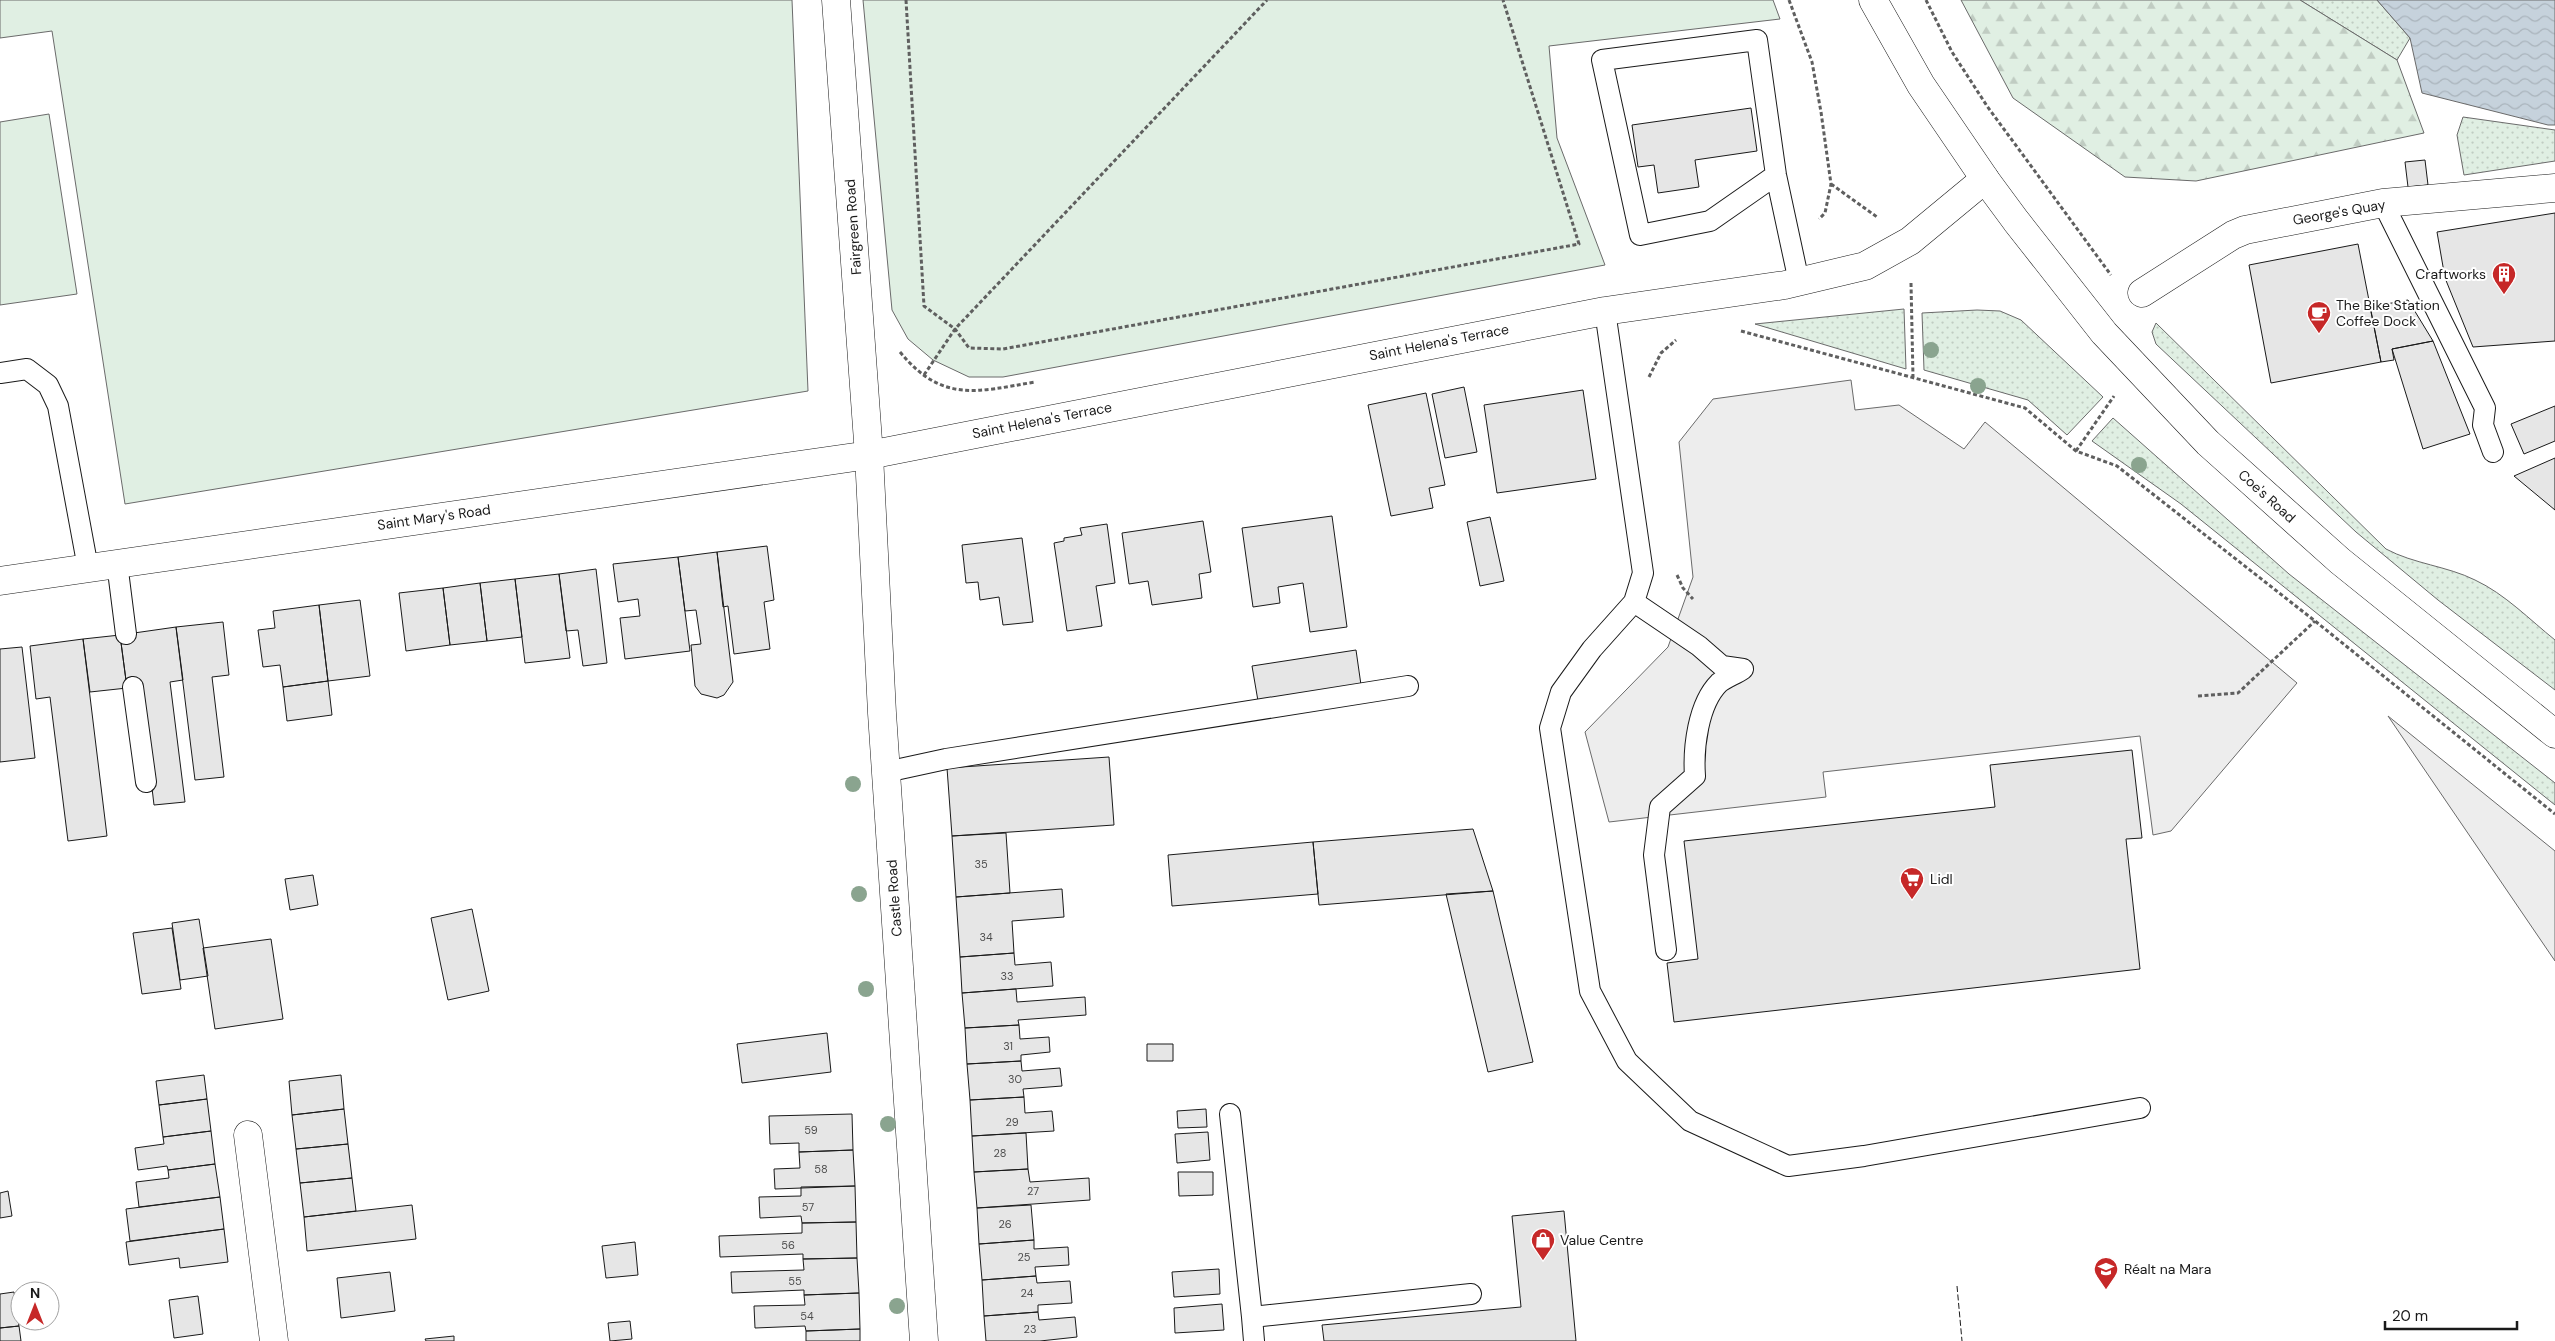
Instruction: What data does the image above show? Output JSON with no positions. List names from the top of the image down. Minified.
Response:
{"streets":{"main road":["George's Quay","Fairgreen Road","Saint Helena's Terrace","Coe's Road","Saint Mary's Road","Castle Road"]},"crossings":[["Fairgreen Road","Saint Helena's Terrace"],["Fairgreen Road","Saint Mary's Road"],["Fairgreen Road","Castle Road"],["Saint Helena's Terrace","Coe's Road"],["Saint Helena's Terrace","Saint Mary's Road"],["Saint Helena's Terrace","Castle Road"],["Saint Mary's Road","Castle Road"]],"places":{"building":["Craftworks"],"cafe":["The Bike Station Coffee Dock"],"supermarket":["Lidl"],"shop":["Value Centre"],"school or university":["Réalt na Mara"]},"house_numbers":["35","34","33","31","30","29","59","28","58","27","57","26","56","25","55","24","54","23"],"scale_bar":"20 m","north":"top"}
